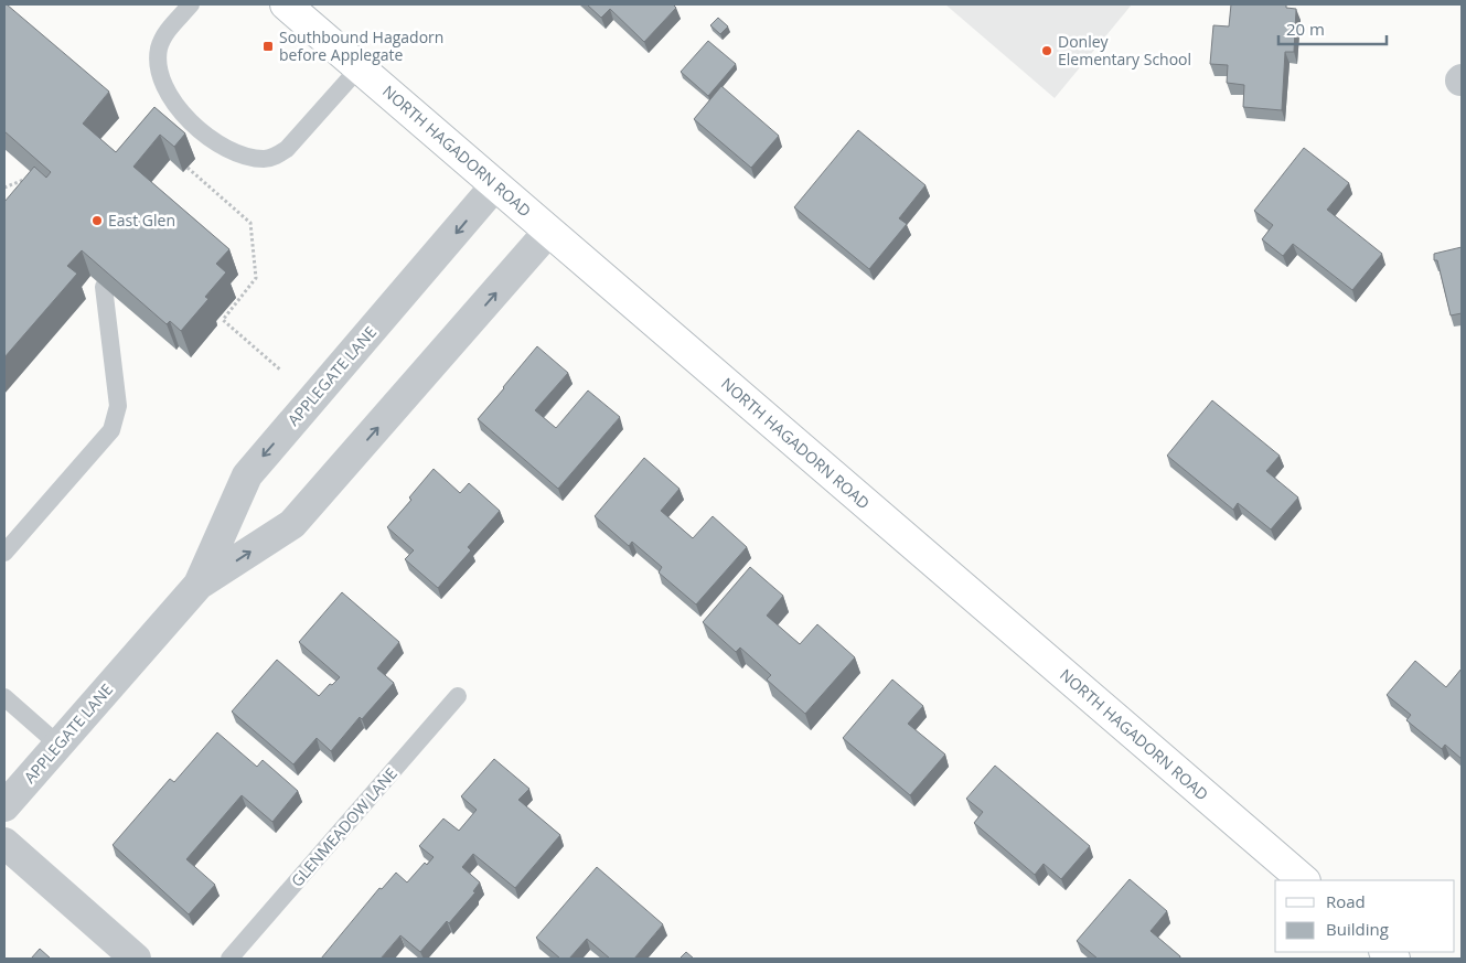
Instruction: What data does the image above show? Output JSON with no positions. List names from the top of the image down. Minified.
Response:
{"streets":{"street":["NORTH HAGADORN ROAD","APPLEGATE LANE"],"lane":["GLENMEADOW LANE"]},"crossings":[["NORTH HAGADORN ROAD","APPLEGATE LANE"]],"places":{"transit":["Southbound Hagadorn before Applegate"],"other":["Donley Elementary School","East Glen"]},"legend":["Road","Building"],"scale_bar":"20 m"}
